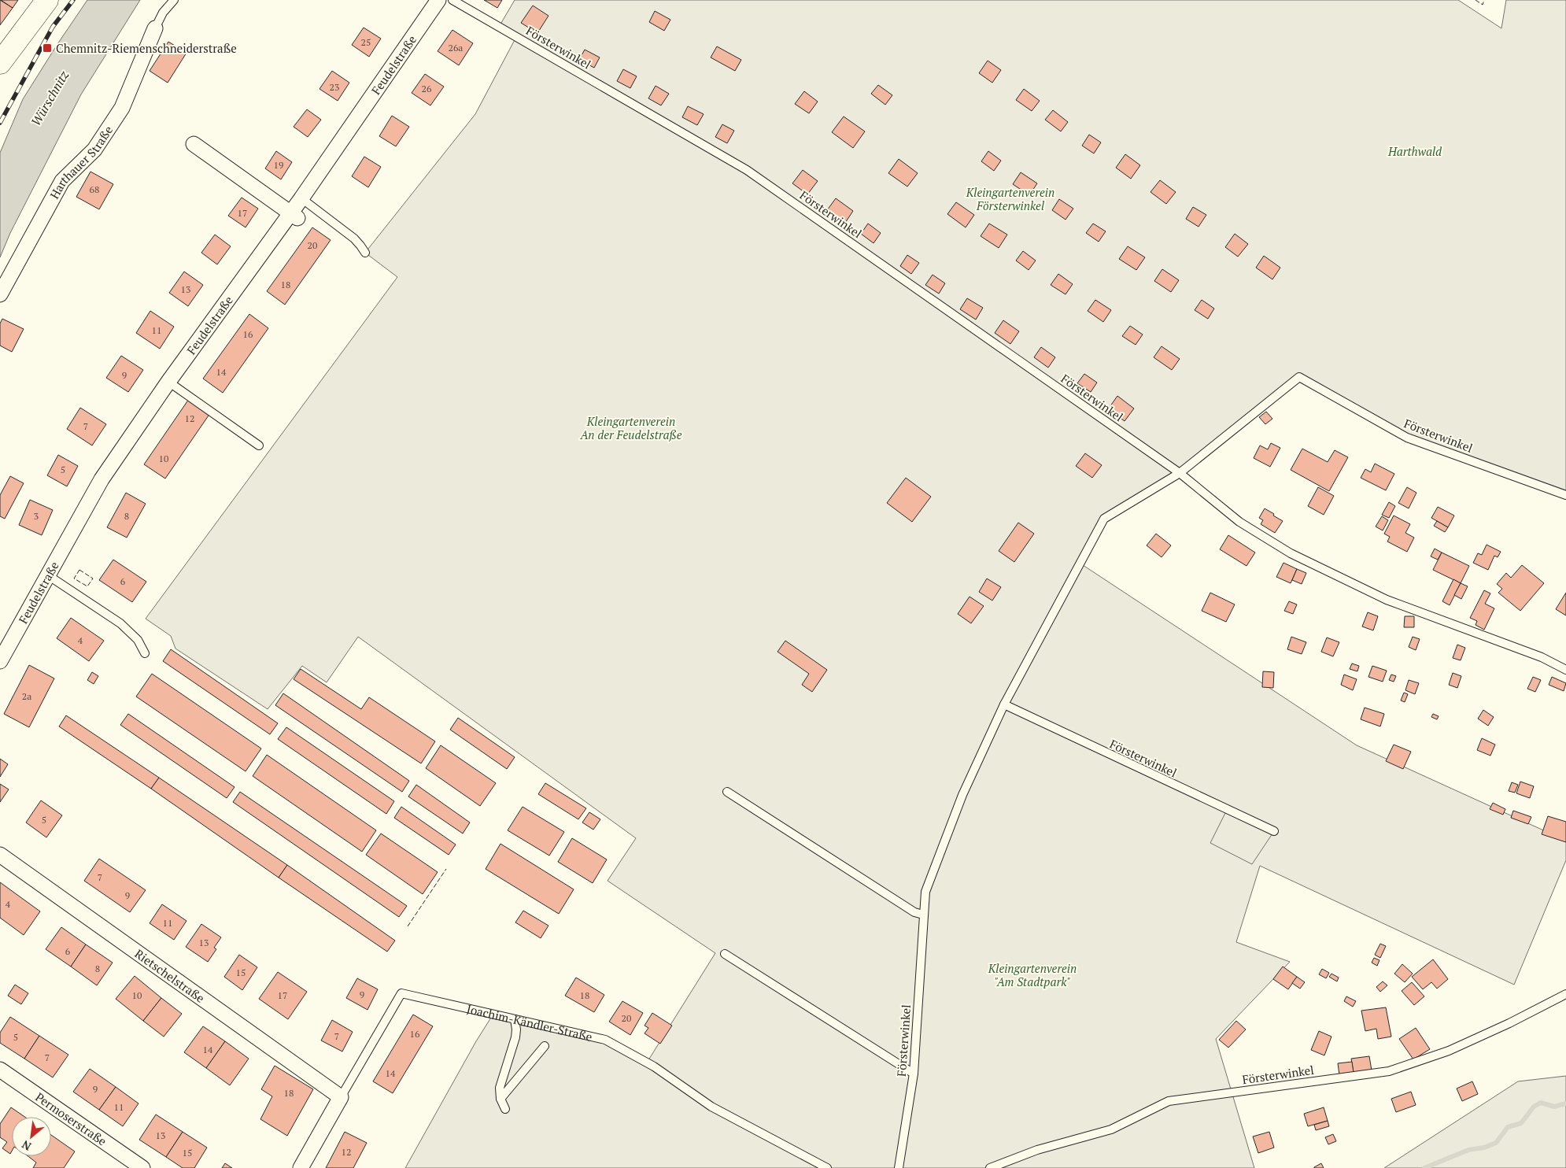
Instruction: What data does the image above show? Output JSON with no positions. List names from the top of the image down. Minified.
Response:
{"streets":{"street":["Feudelstraße","Harthauer Straße","Rietschelstraße","Joachim-Kändler-Straße","Permoserstraße"],"lane":["Försterwinkel"]},"crossings":[["Rietschelstraße","Joachim-Kändler-Straße"]],"water":["Würschnitz"],"parks":["Harthwald","Kleingartenverein Försterwinkel","Kleingartenverein An der Feudelstraße","Kleingartenverein \"Am Stadtpark\""],"places":{"transit":["Chemnitz-Riemenschneiderstraße"]},"house_numbers":["25","26a","23","26","19","68","17","20","18","13","11","16","14","9","12","7","10","5","3","8","6","4","2a","5","7","9","4","11","13","6","8","15","9","10","17","18","20","16","7","5","14","7","14","9","18","11","13","12","15"],"north":"bottom left"}
